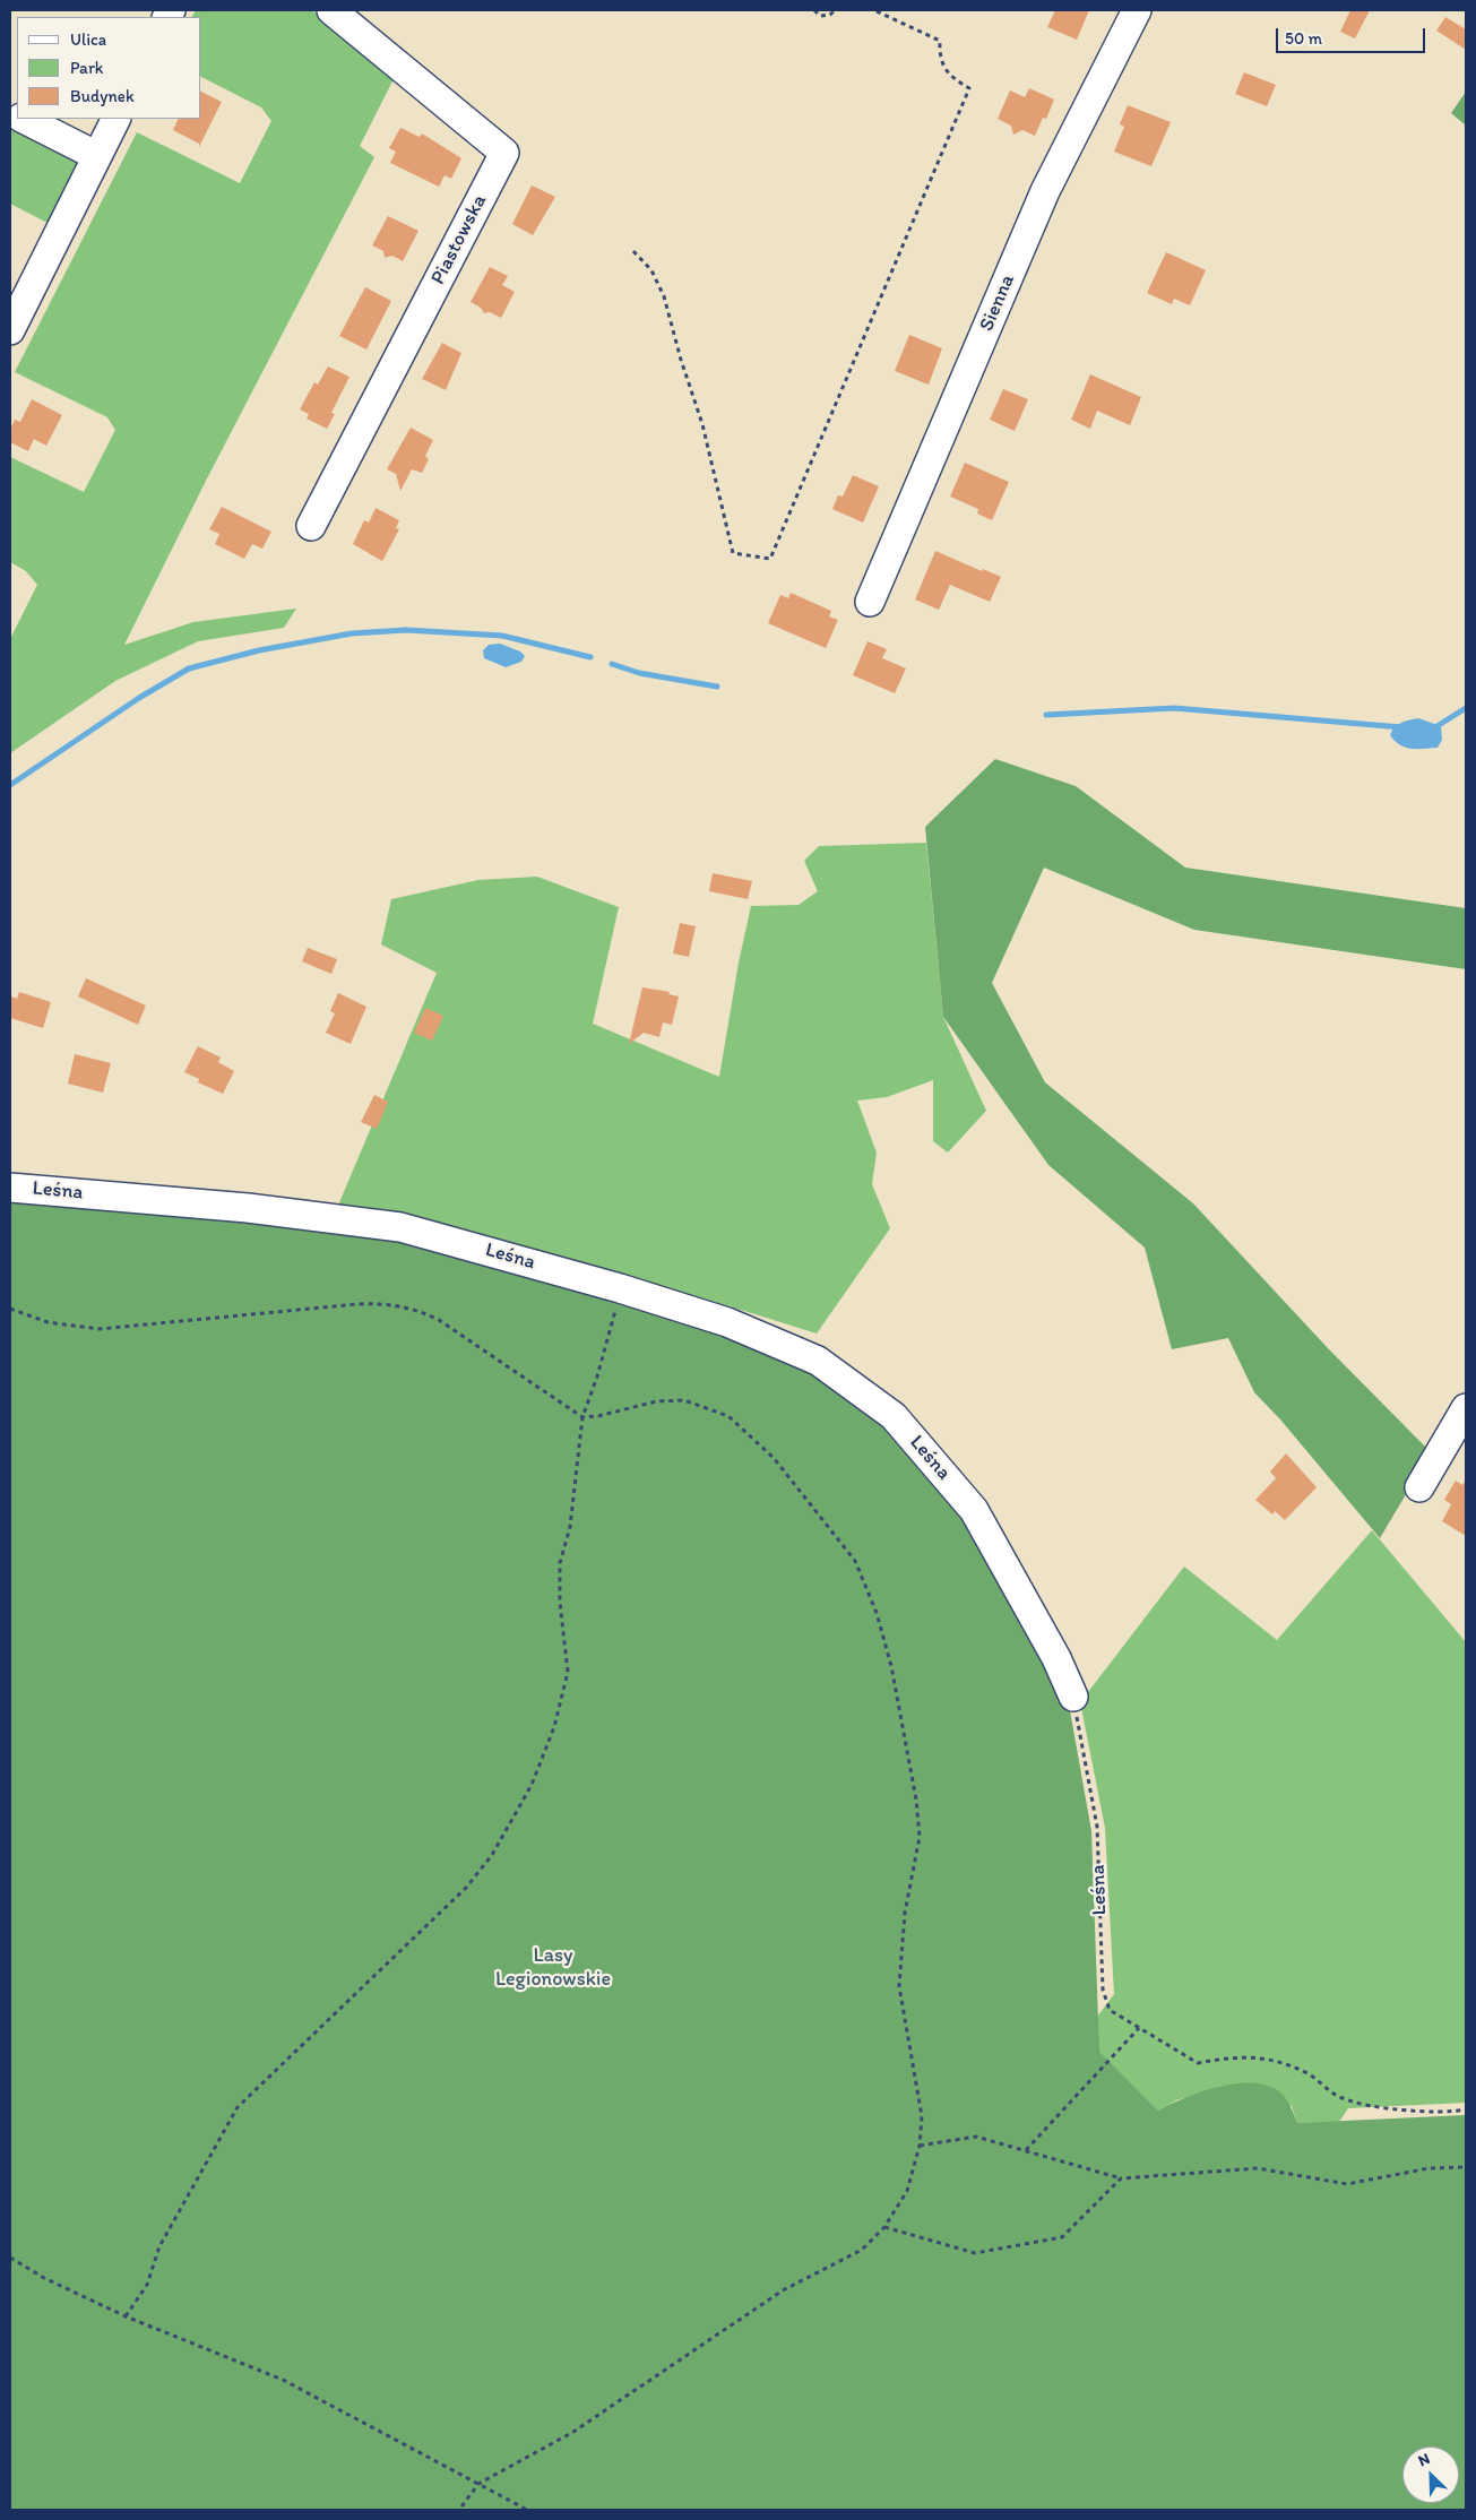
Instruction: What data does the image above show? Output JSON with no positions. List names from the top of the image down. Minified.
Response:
{"streets":{"street":["Piastowska","Sienna","Leśna"]},"parks":["Lasy Legionowskie"],"legend":["Ulica","Park","Budynek"],"scale_bar":"50 m","north":"top left"}
